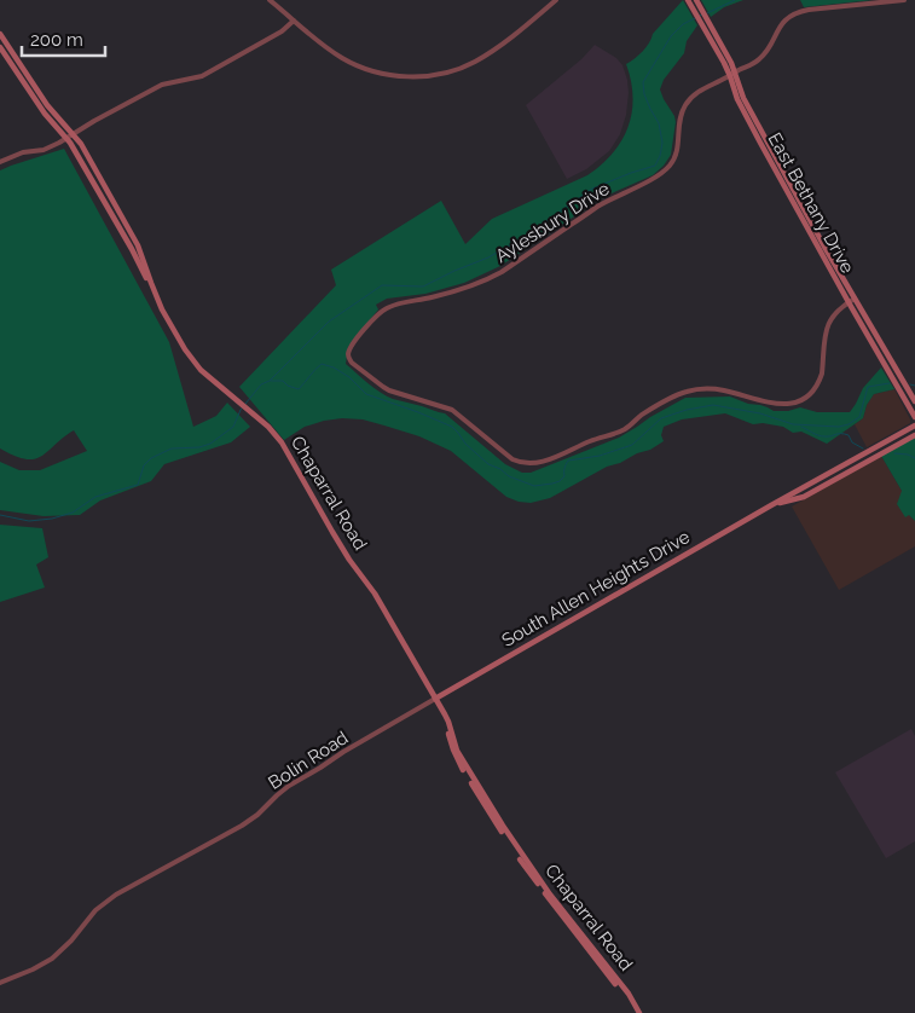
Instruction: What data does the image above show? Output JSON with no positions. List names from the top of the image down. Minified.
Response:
{"streets":{"main road":["East Bethany Drive","Chaparral Road","South Allen Heights Drive"],"street":["Aylesbury Drive","Bolin Road"]},"crossings":[["East Bethany Drive","Aylesbury Drive"],["Chaparral Road","South Allen Heights Drive"],["Chaparral Road","Bolin Road"],["South Allen Heights Drive","Bolin Road"]],"scale_bar":"200 m"}
